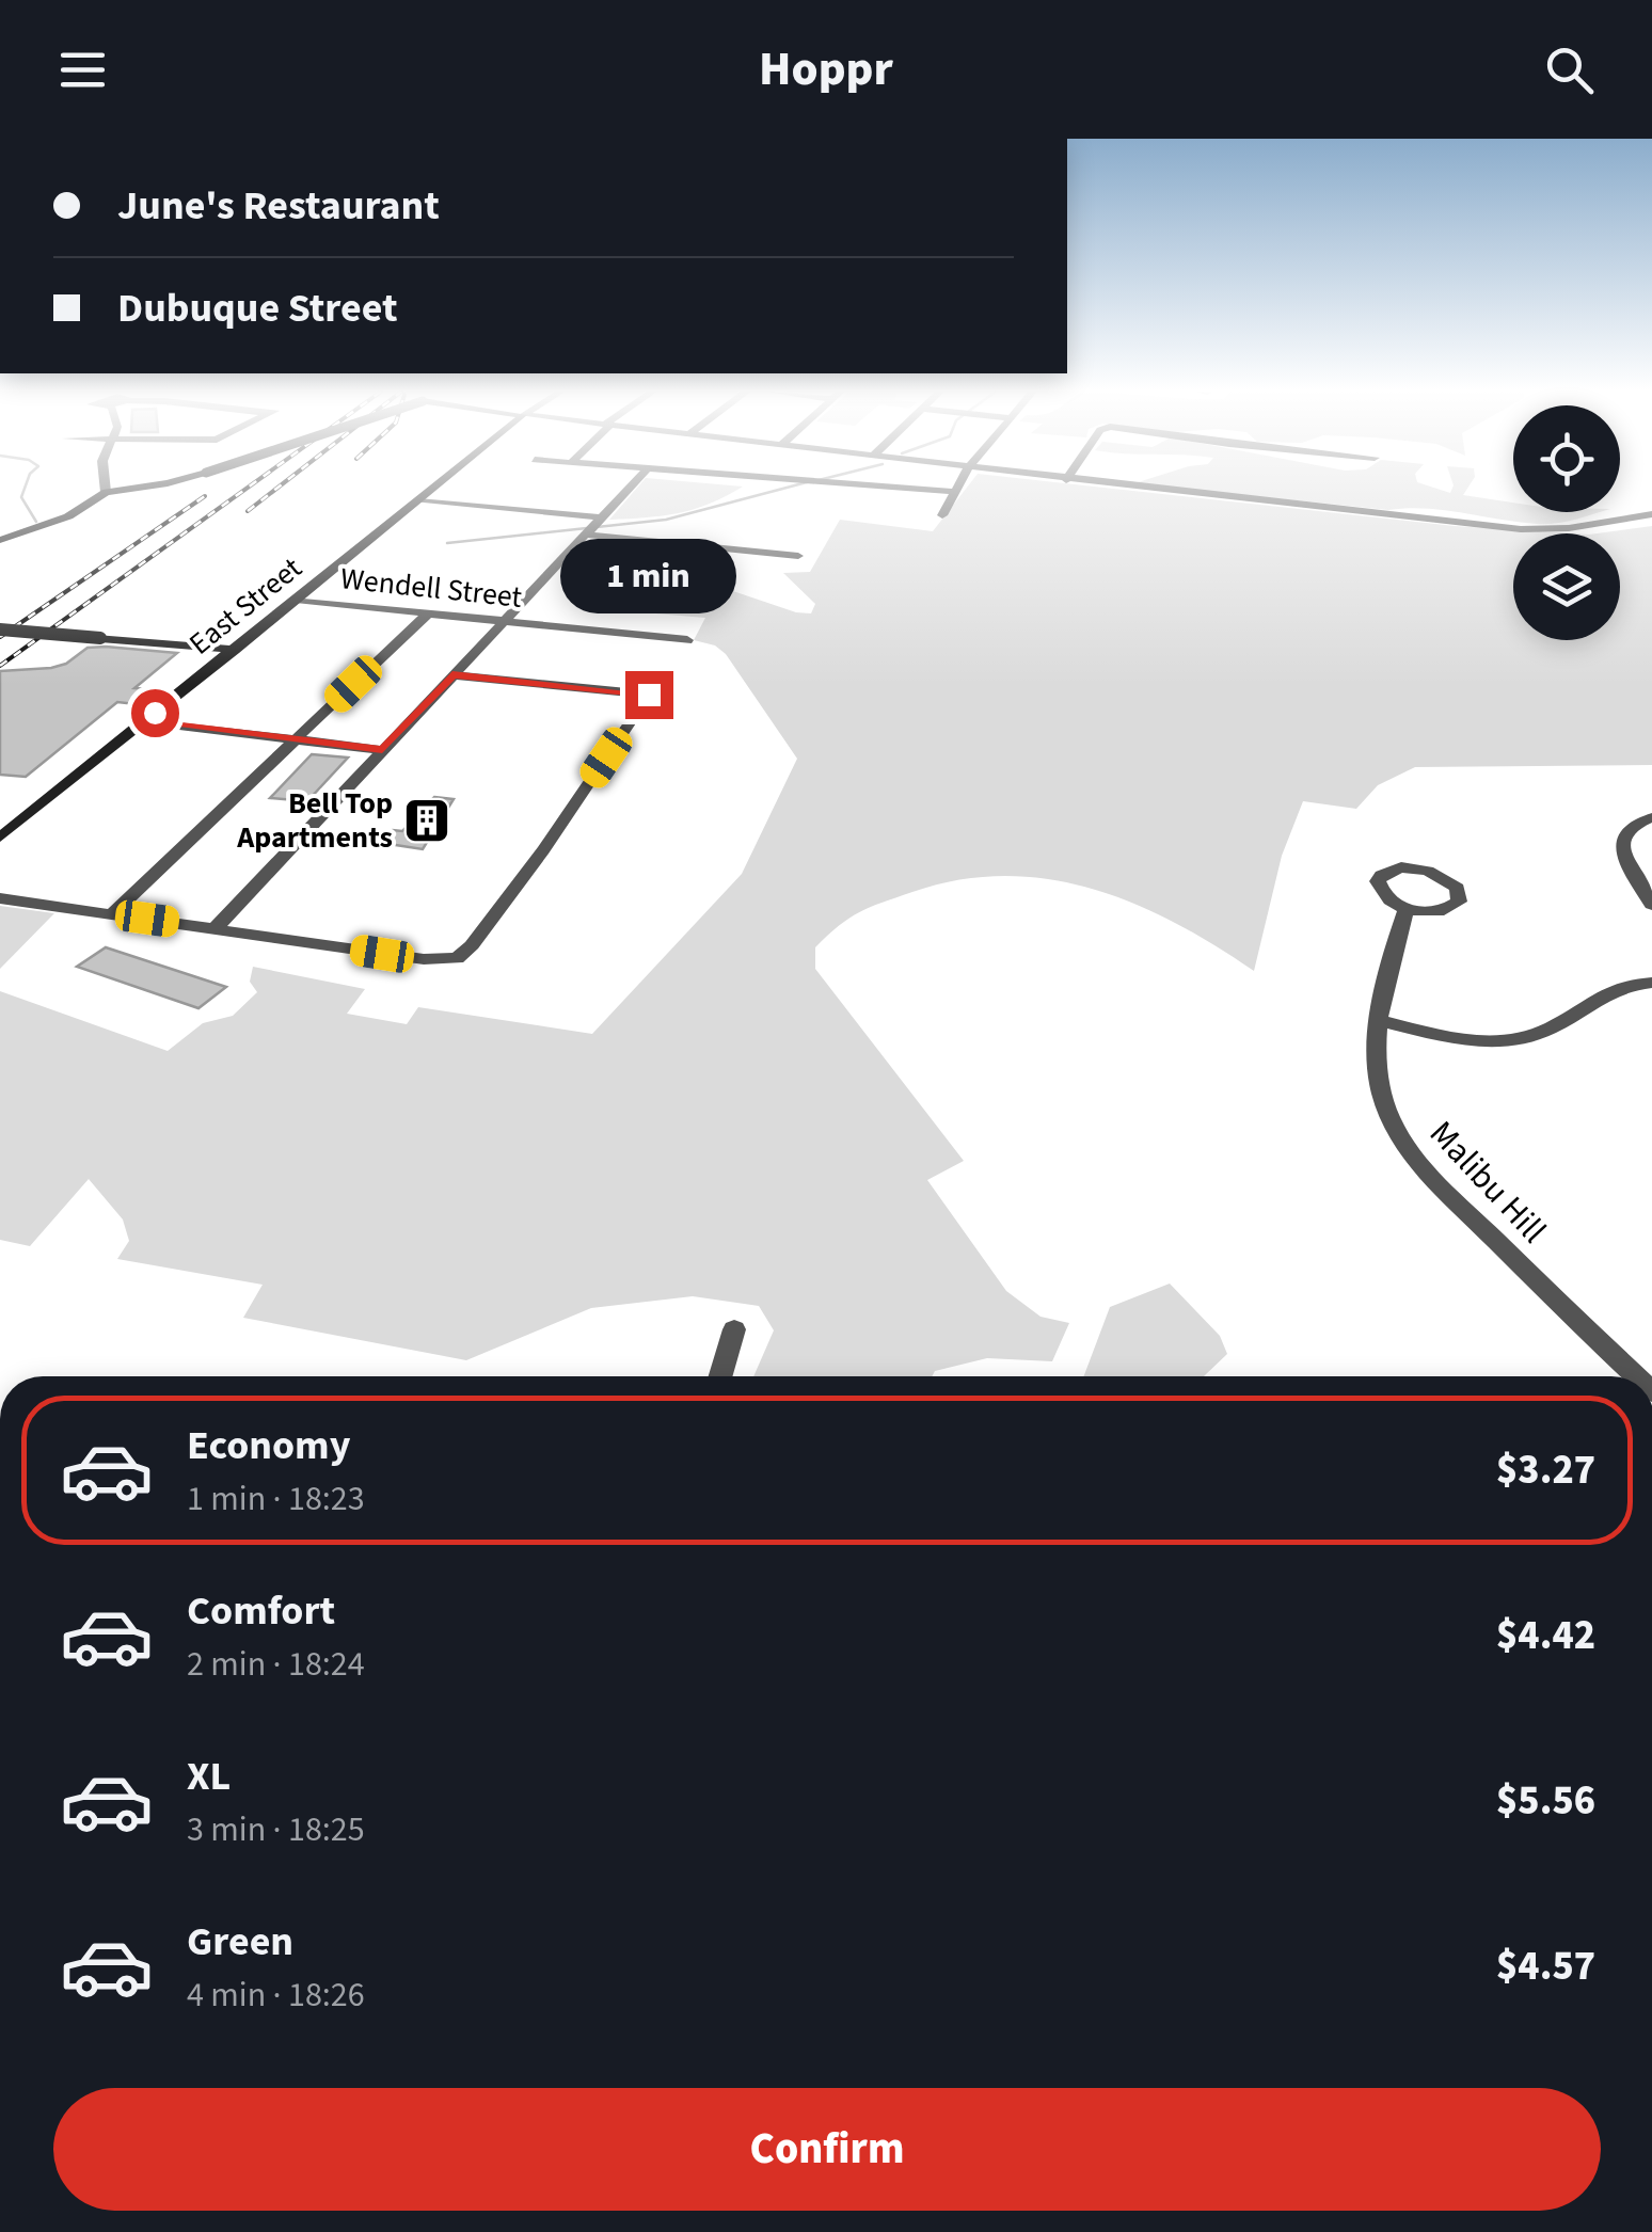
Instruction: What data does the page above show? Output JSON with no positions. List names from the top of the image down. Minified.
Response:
{"streets":{"street":["Wendell Street","East Street","Malibu Hill"]},"crossings":[["Wendell Street","East Street"]],"places":{"building":["Bell Top Apartments"]},"page":{"header":"Hoppr","banner":["June's Restaurant","Dubuque Street"],"bubble":"1 min","list":[{"name":"Economy","note":"1 min · 18:23","value":"$3.27"},{"name":"Comfort","note":"2 min · 18:24","value":"$4.42"},{"name":"XL","note":"3 min · 18:25","value":"$5.56"},{"name":"Green","note":"4 min · 18:26","value":"$4.57"}],"buttons":"Confirm"}}
